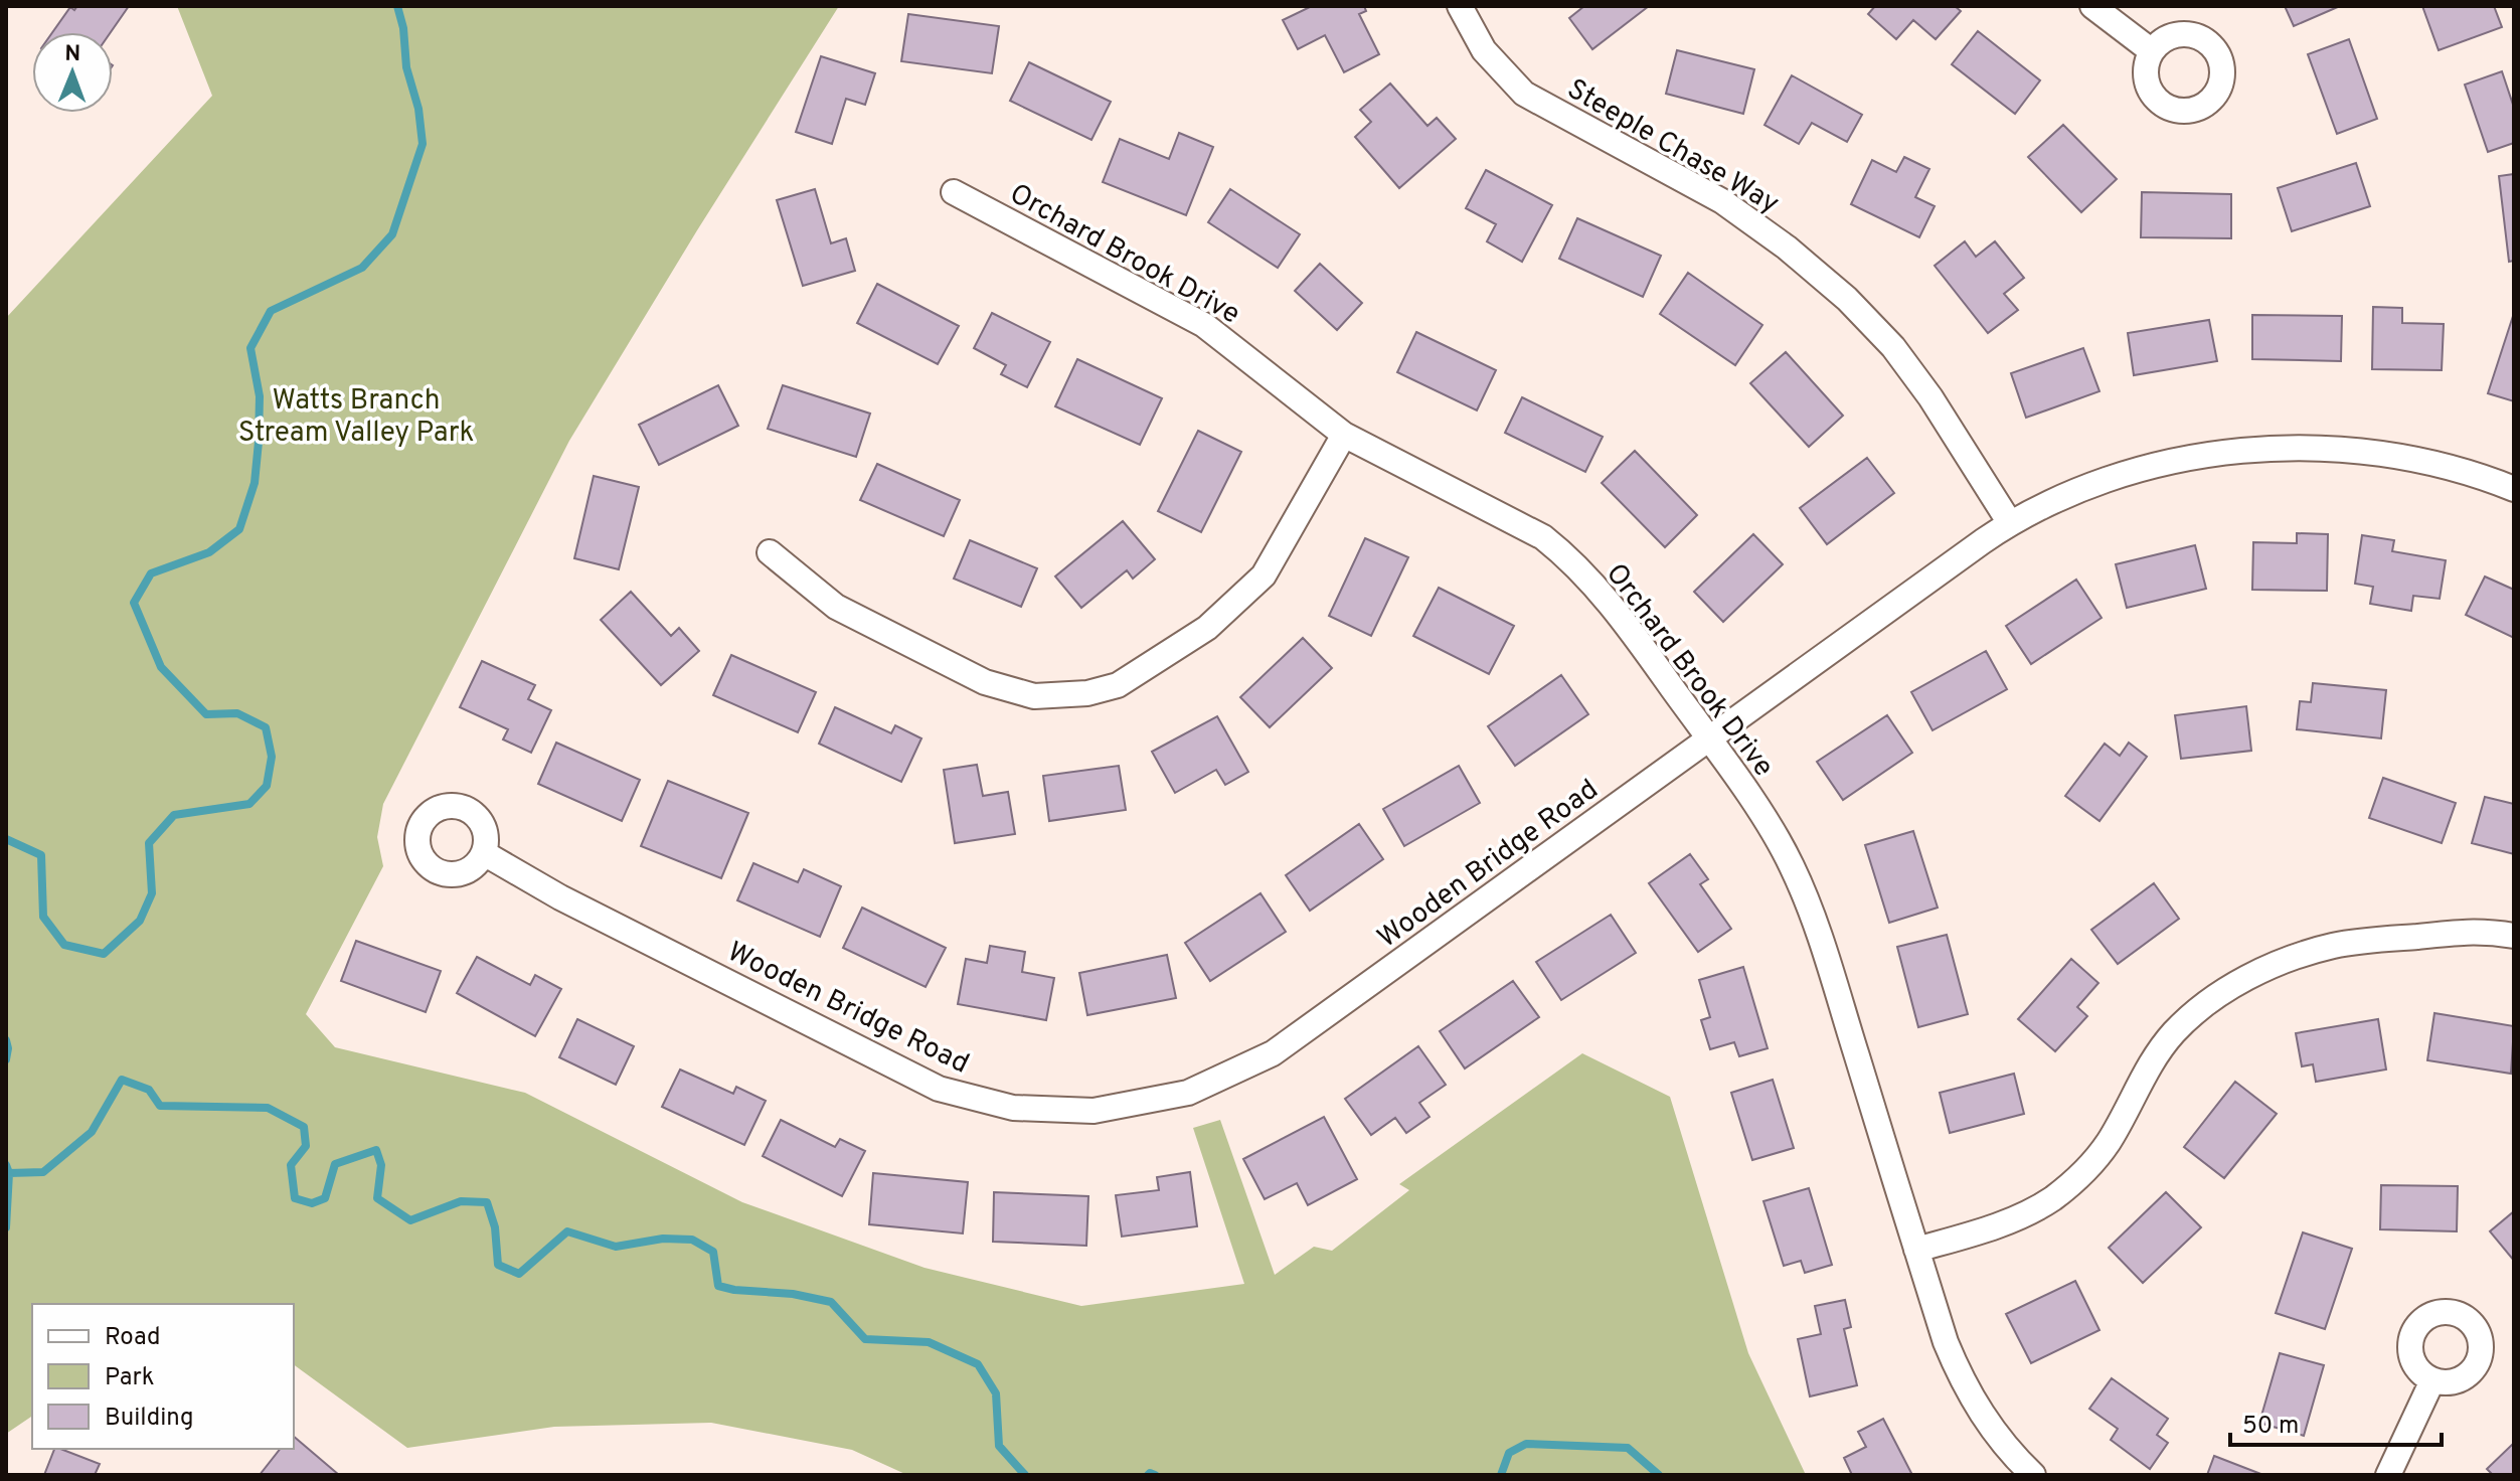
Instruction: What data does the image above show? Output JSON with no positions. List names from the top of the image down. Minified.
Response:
{"streets":{"street":["Steeple Chase Way","Orchard Brook Drive","Wooden Bridge Road"]},"crossings":[["Steeple Chase Way","Wooden Bridge Road"],["Orchard Brook Drive","Wooden Bridge Road"]],"parks":["Watts Branch Stream Valley Park"],"legend":["Road","Park","Building"],"scale_bar":"50 m","north":"top"}
